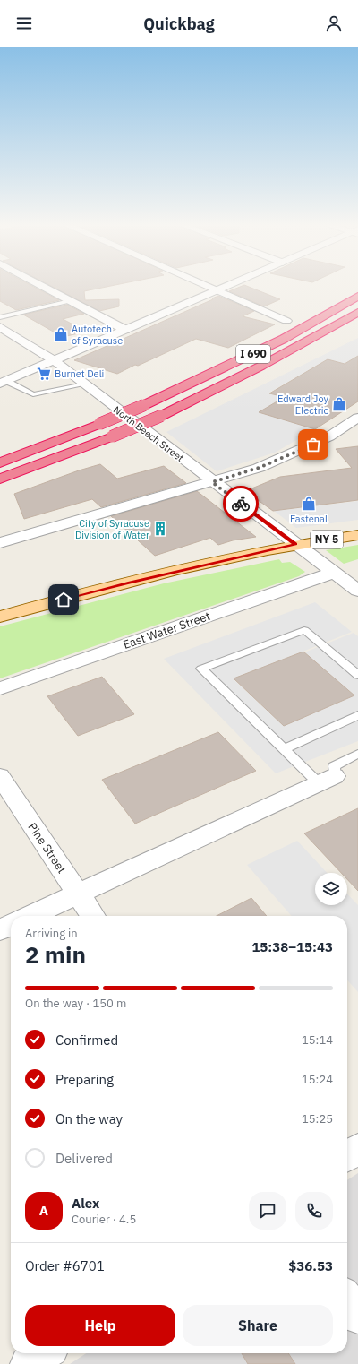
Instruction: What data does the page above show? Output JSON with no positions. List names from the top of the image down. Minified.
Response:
{"streets":{"highway":["I 690"],"main road":["NY 5"],"street":["North Beech Street","East Water Street","Pine Street"]},"crossings":[["North Beech Street","NY 5"],["North Beech Street","East Water Street"]],"places":{"shop":["Autotech of Syracuse","Edward Joy Electric","Fastenal"],"supermarket":["Burnet Deli"],"building":["City of Syracuse Division of Water"]},"page":{"header":"Quickbag","heading":["2 min","Arriving in","15:38–15:43"],"panel":["Alex","Courier · 4.5","Order #6701","$36.53"],"bar":"On the way · 150 m","list":[["Confirmed","15:14"],["Preparing","15:24"],["On the way","15:25"],"Delivered"],"round":"A","buttons":["Help","Share"]}}
